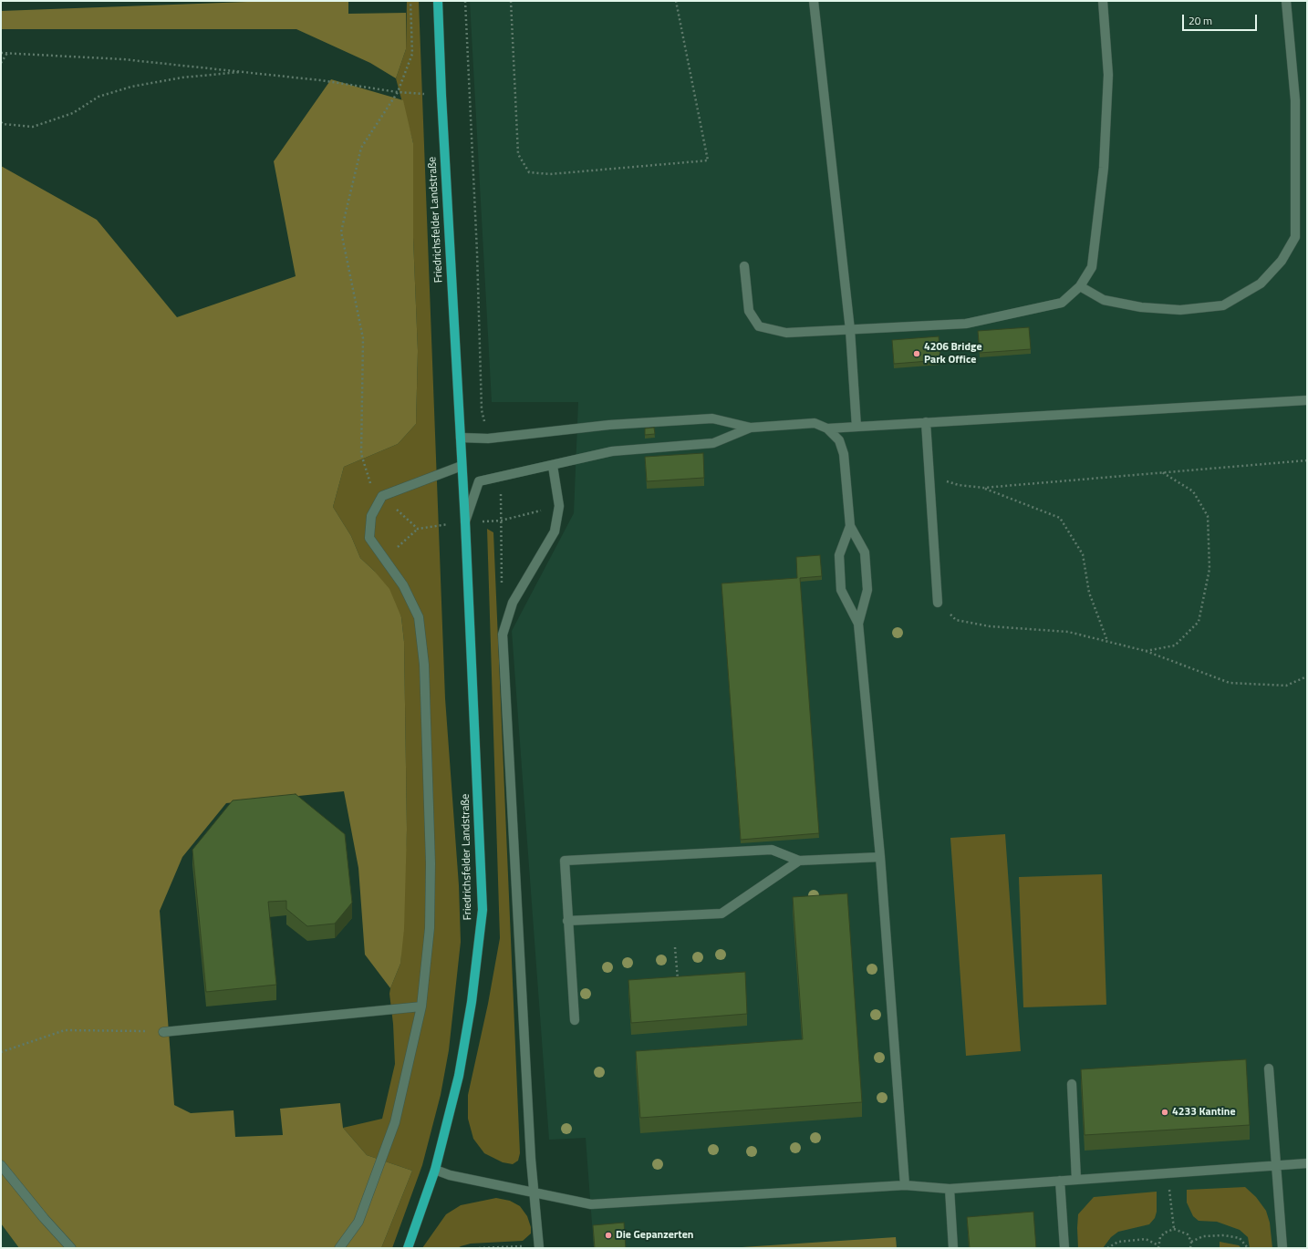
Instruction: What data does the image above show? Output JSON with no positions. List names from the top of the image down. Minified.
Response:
{"streets":{"main road":["Friedrichsfelder Landstraße"]},"places":["4206 Bridge Park Office","4233 Kantine","Die Gepanzerten"],"scale_bar":"20 m"}
